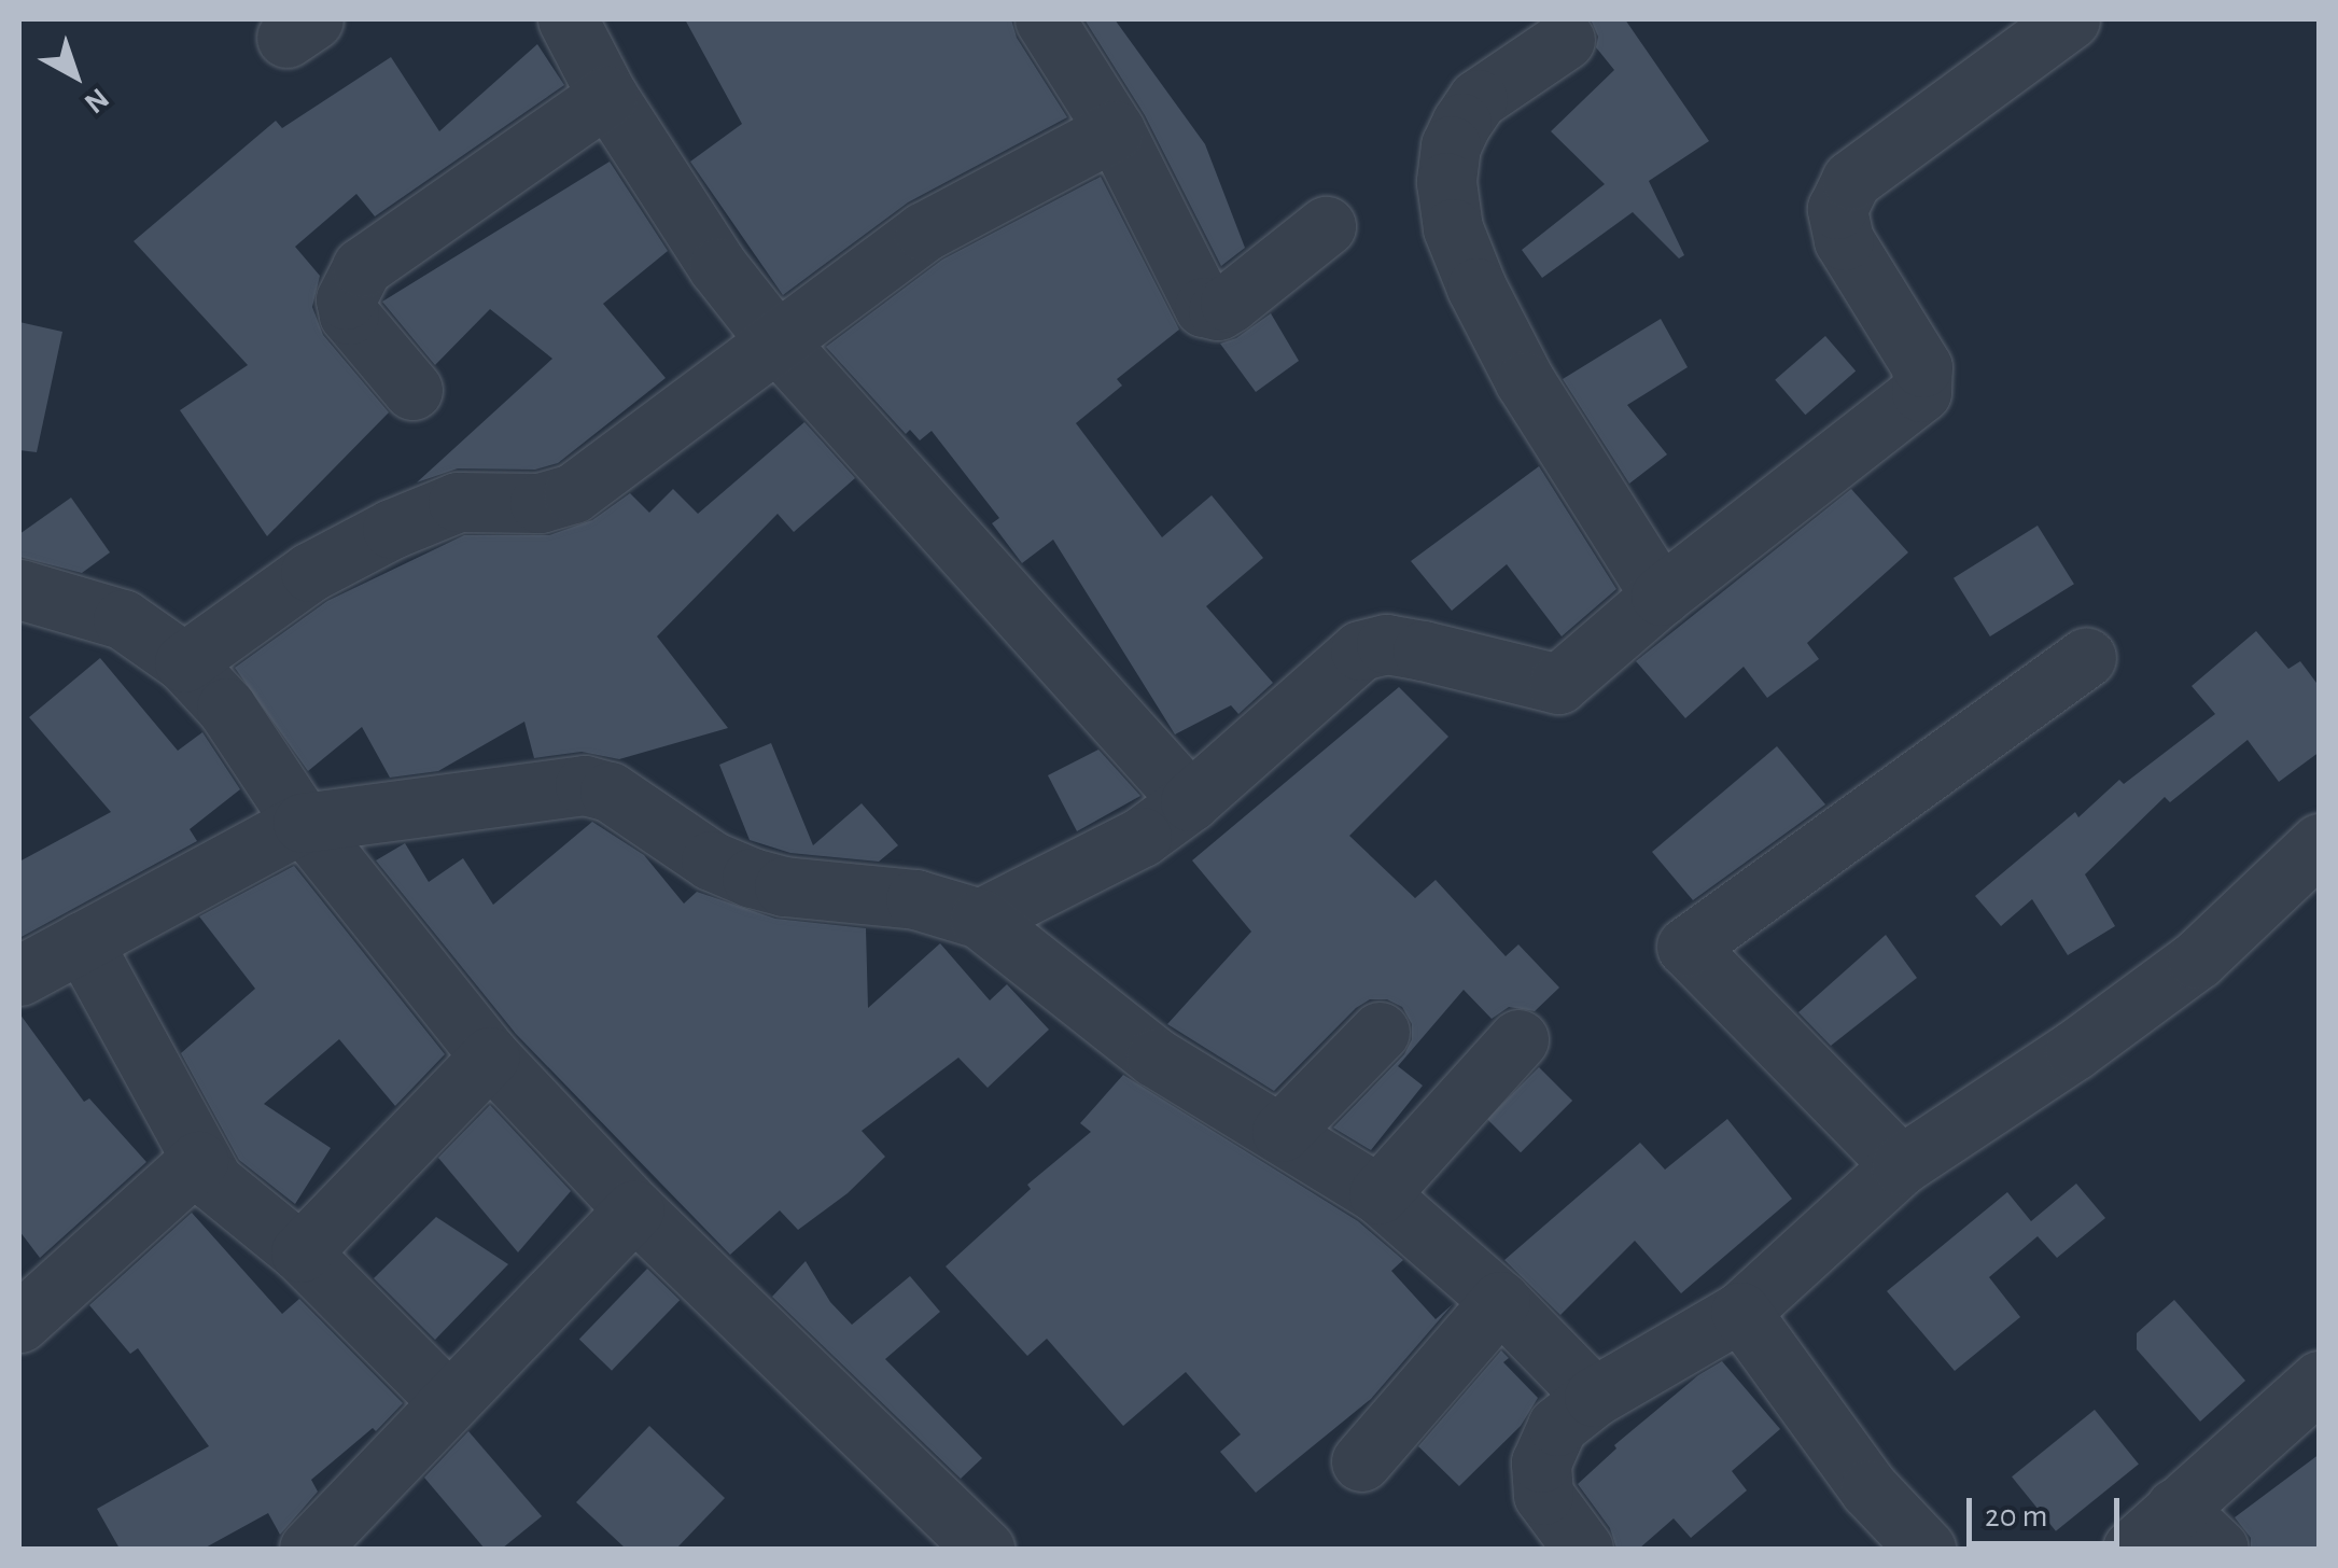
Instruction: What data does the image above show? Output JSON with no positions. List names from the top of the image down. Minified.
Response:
{"scale_bar":"20 m","north":"bottom right"}
